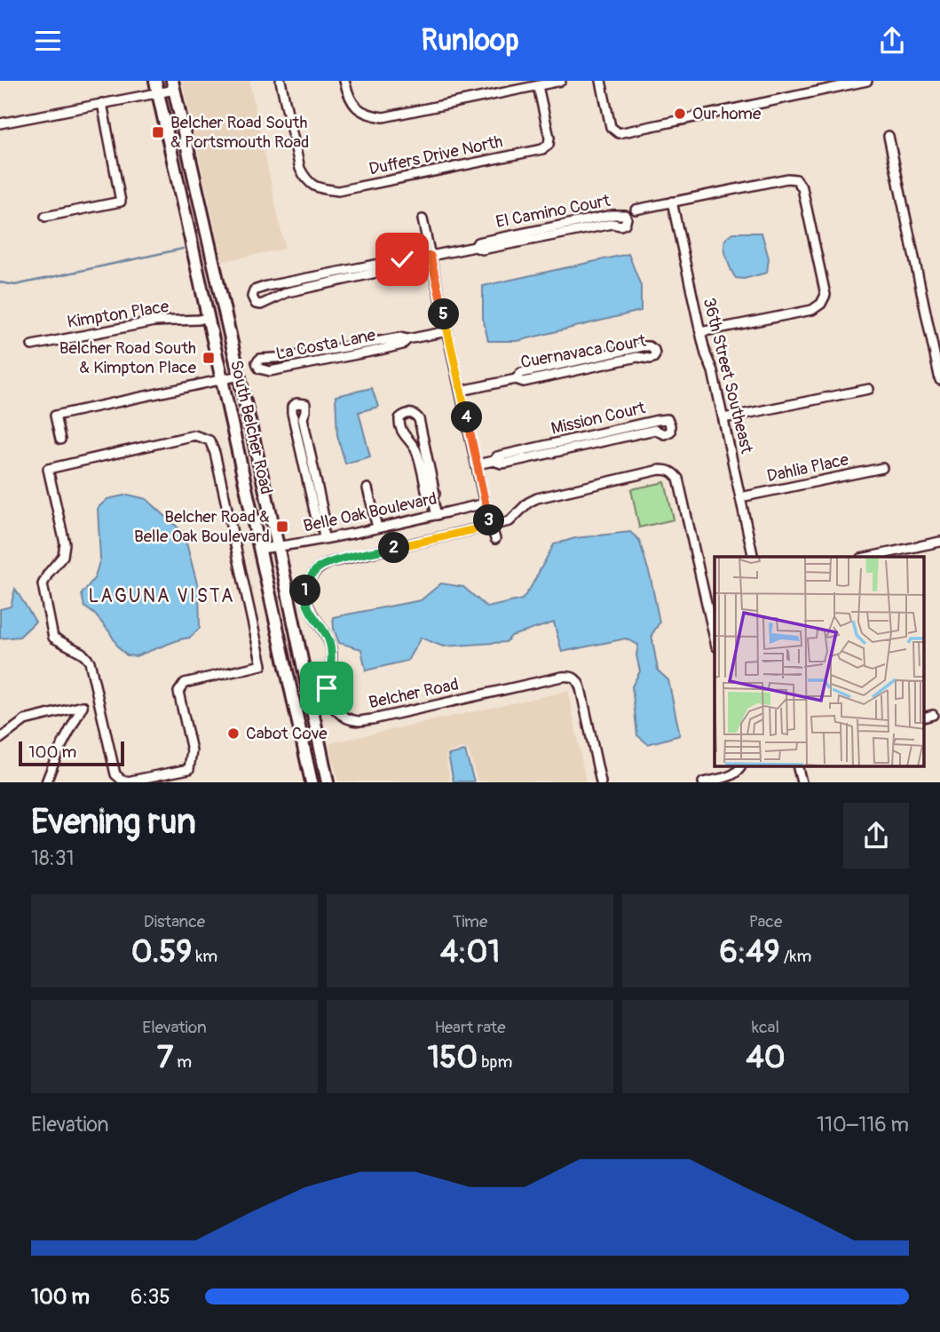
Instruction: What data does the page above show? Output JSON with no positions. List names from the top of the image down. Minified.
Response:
{"streets":{"main road":["South Belcher Road"],"street":["Duffers Drive North","El Camino Court","Kimpton Place","La Costa Lane","Cuernavaca Court","36th Street Southeast","Mission Court","Dahlia Place","Belle Oak Boulevard","Belcher Road"]},"crossings":[["Kimpton Place","South Belcher Road"],["36th Street Southeast","Dahlia Place"],["South Belcher Road","Belle Oak Boulevard"]],"districts":["LAGUNA VISTA"],"places":{"other":["Our home","Cabot Cove"],"transit":["Belcher Road South & Portsmouth Road","Belcher Road South & Kimpton Place","Belcher Road & Belle Oak Boulevard"]},"scale_bar":"100 m","page":{"header":"Runloop","pins":["5","4","3","2","1"],"scale":"100 m","heading":["Evening run","18:31"],"stats":[["Distance","0.59 km"],["Time","4:01"],["Pace","6:49 /km"],["Elevation","7 m"],["Heart rate","150 bpm"],["kcal","40"]],"chart":["Elevation","110–116 m"],"list":[{"name":"100 m","note":"6:35"}]}}
